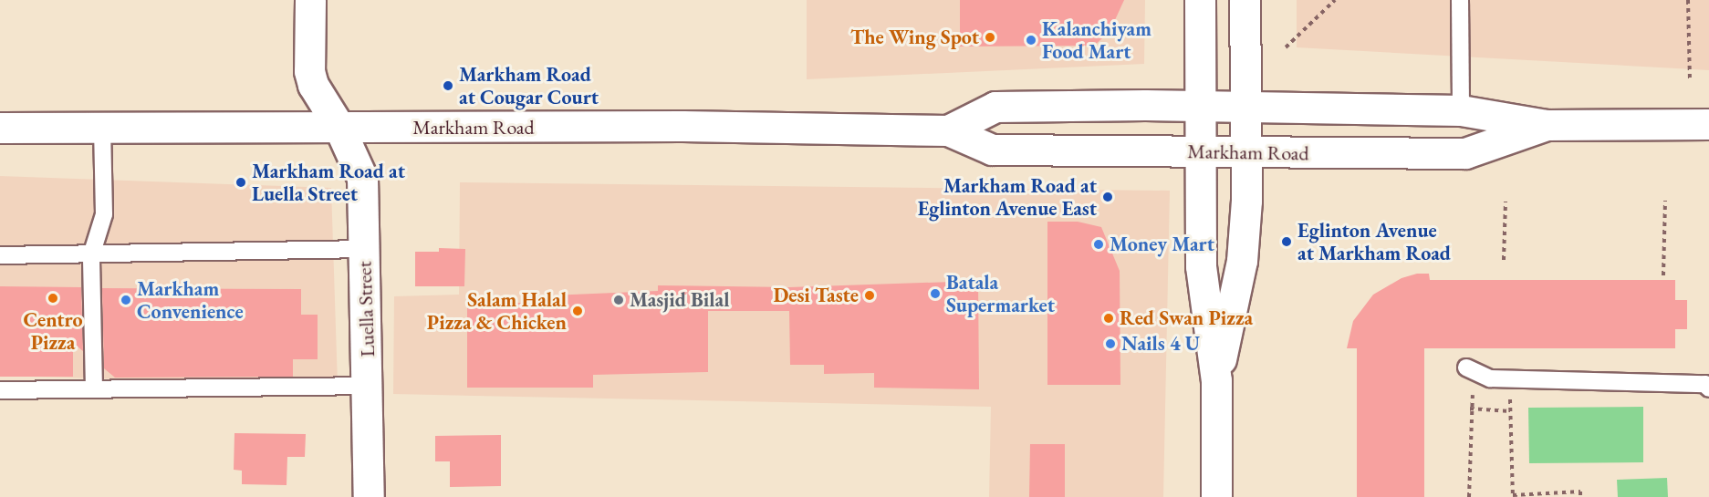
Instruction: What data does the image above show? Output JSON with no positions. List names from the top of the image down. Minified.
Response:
{"streets":{"main road":["Markham Road","Luella Street"]},"crossings":[["Markham Road","Luella Street"]],"places":["The Wing Spot","Kalanchiyam Food Mart","Markham Road at Cougar Court","Markham Road at Luella Street","Markham Road at Eglinton Avenue East","Eglinton Avenue at Markham Road","Money Mart","Batala Supermarket","Desi Taste","Centro Pizza","Markham Convenience","Masjid Bilal","Salam Halal Pizza & Chicken","Red Swan Pizza","Nails 4 U"]}
